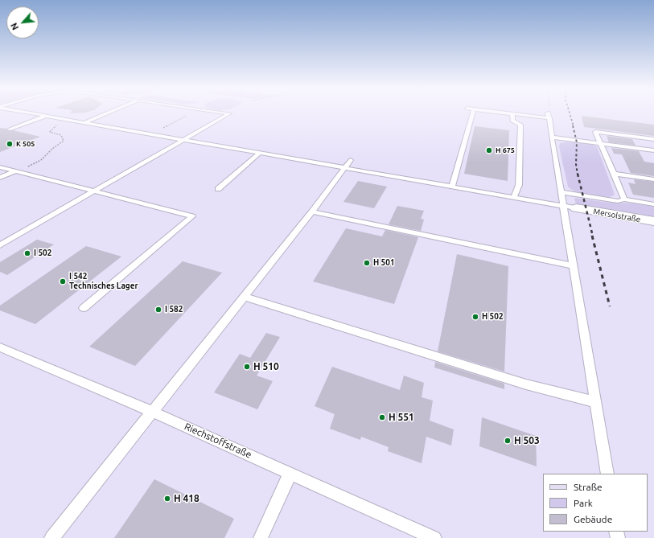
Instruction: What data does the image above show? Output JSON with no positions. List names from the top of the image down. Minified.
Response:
{"streets":{"street":["Mersolstraße"],"lane":["Riechstoffstraße"]},"places":["K 505","H 675","I 502","H 501","I 542 Technisches Lager","I 582","H 502","H 510","H 551","H 503","H 418"],"legend":["Straße","Park","Gebäude"],"north":"bottom left"}
